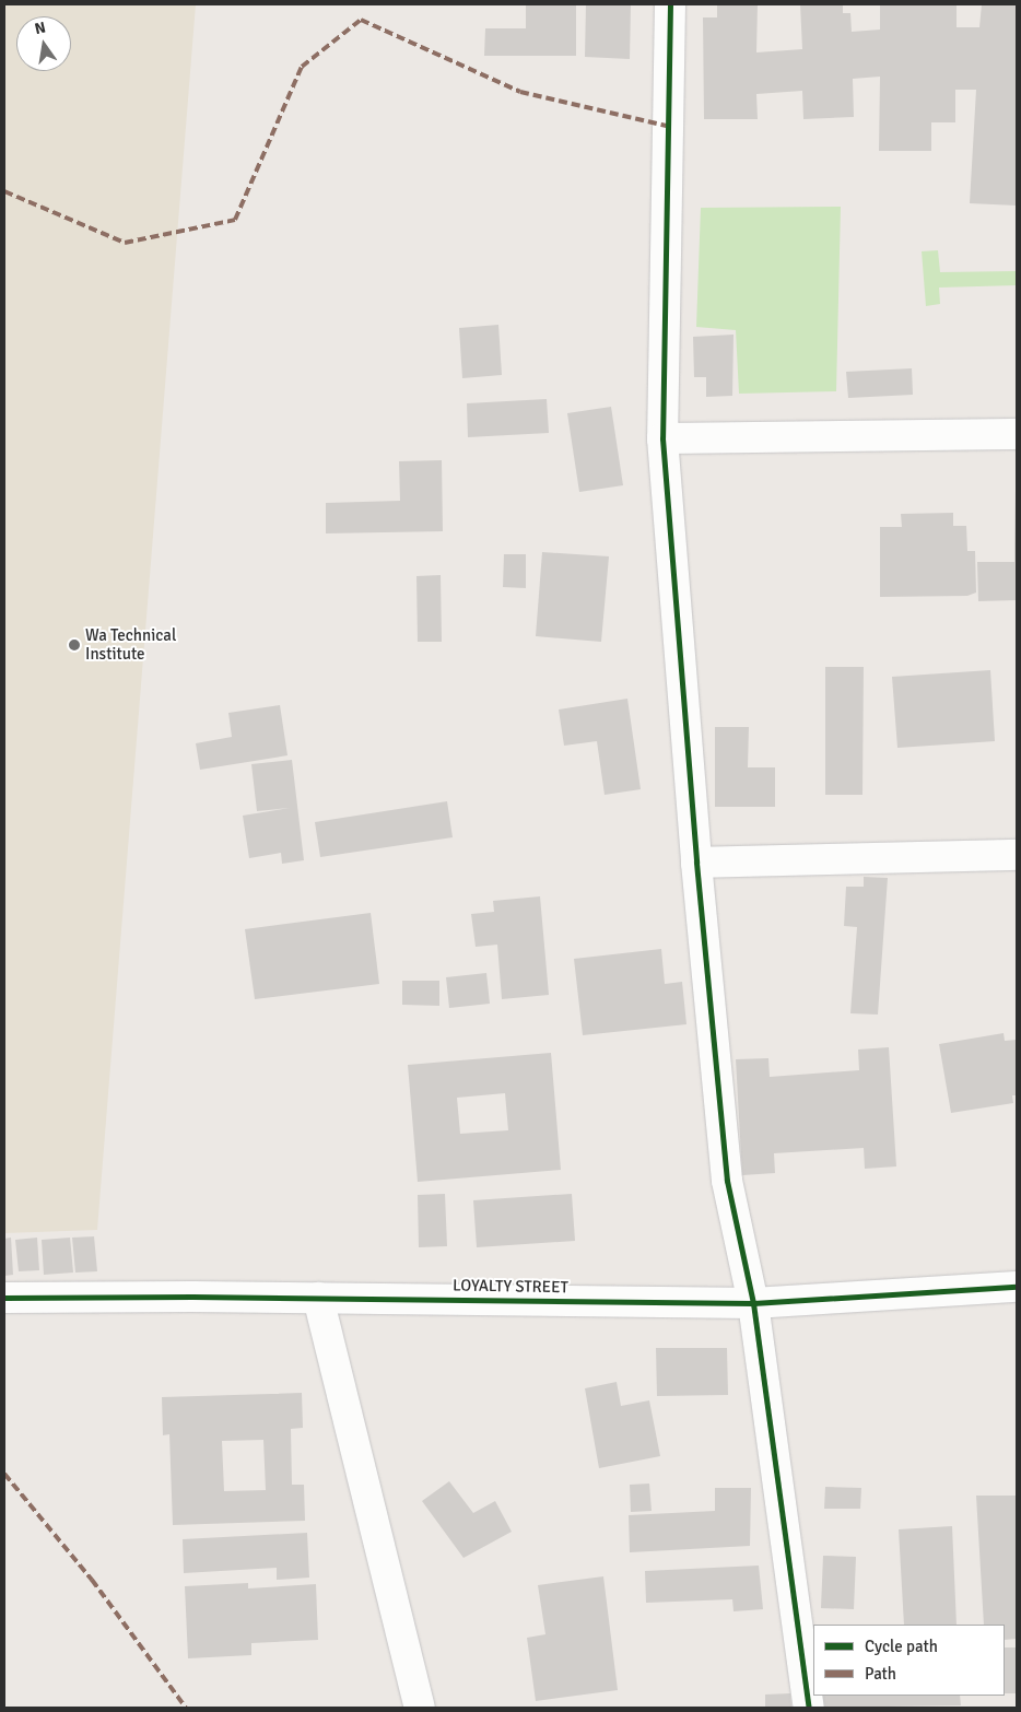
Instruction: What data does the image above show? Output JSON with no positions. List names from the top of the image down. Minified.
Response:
{"streets":{"street":["LOYALTY STREET"]},"places":["Wa Technical Institute"],"legend":["Cycle path","Path"],"north":"top"}
